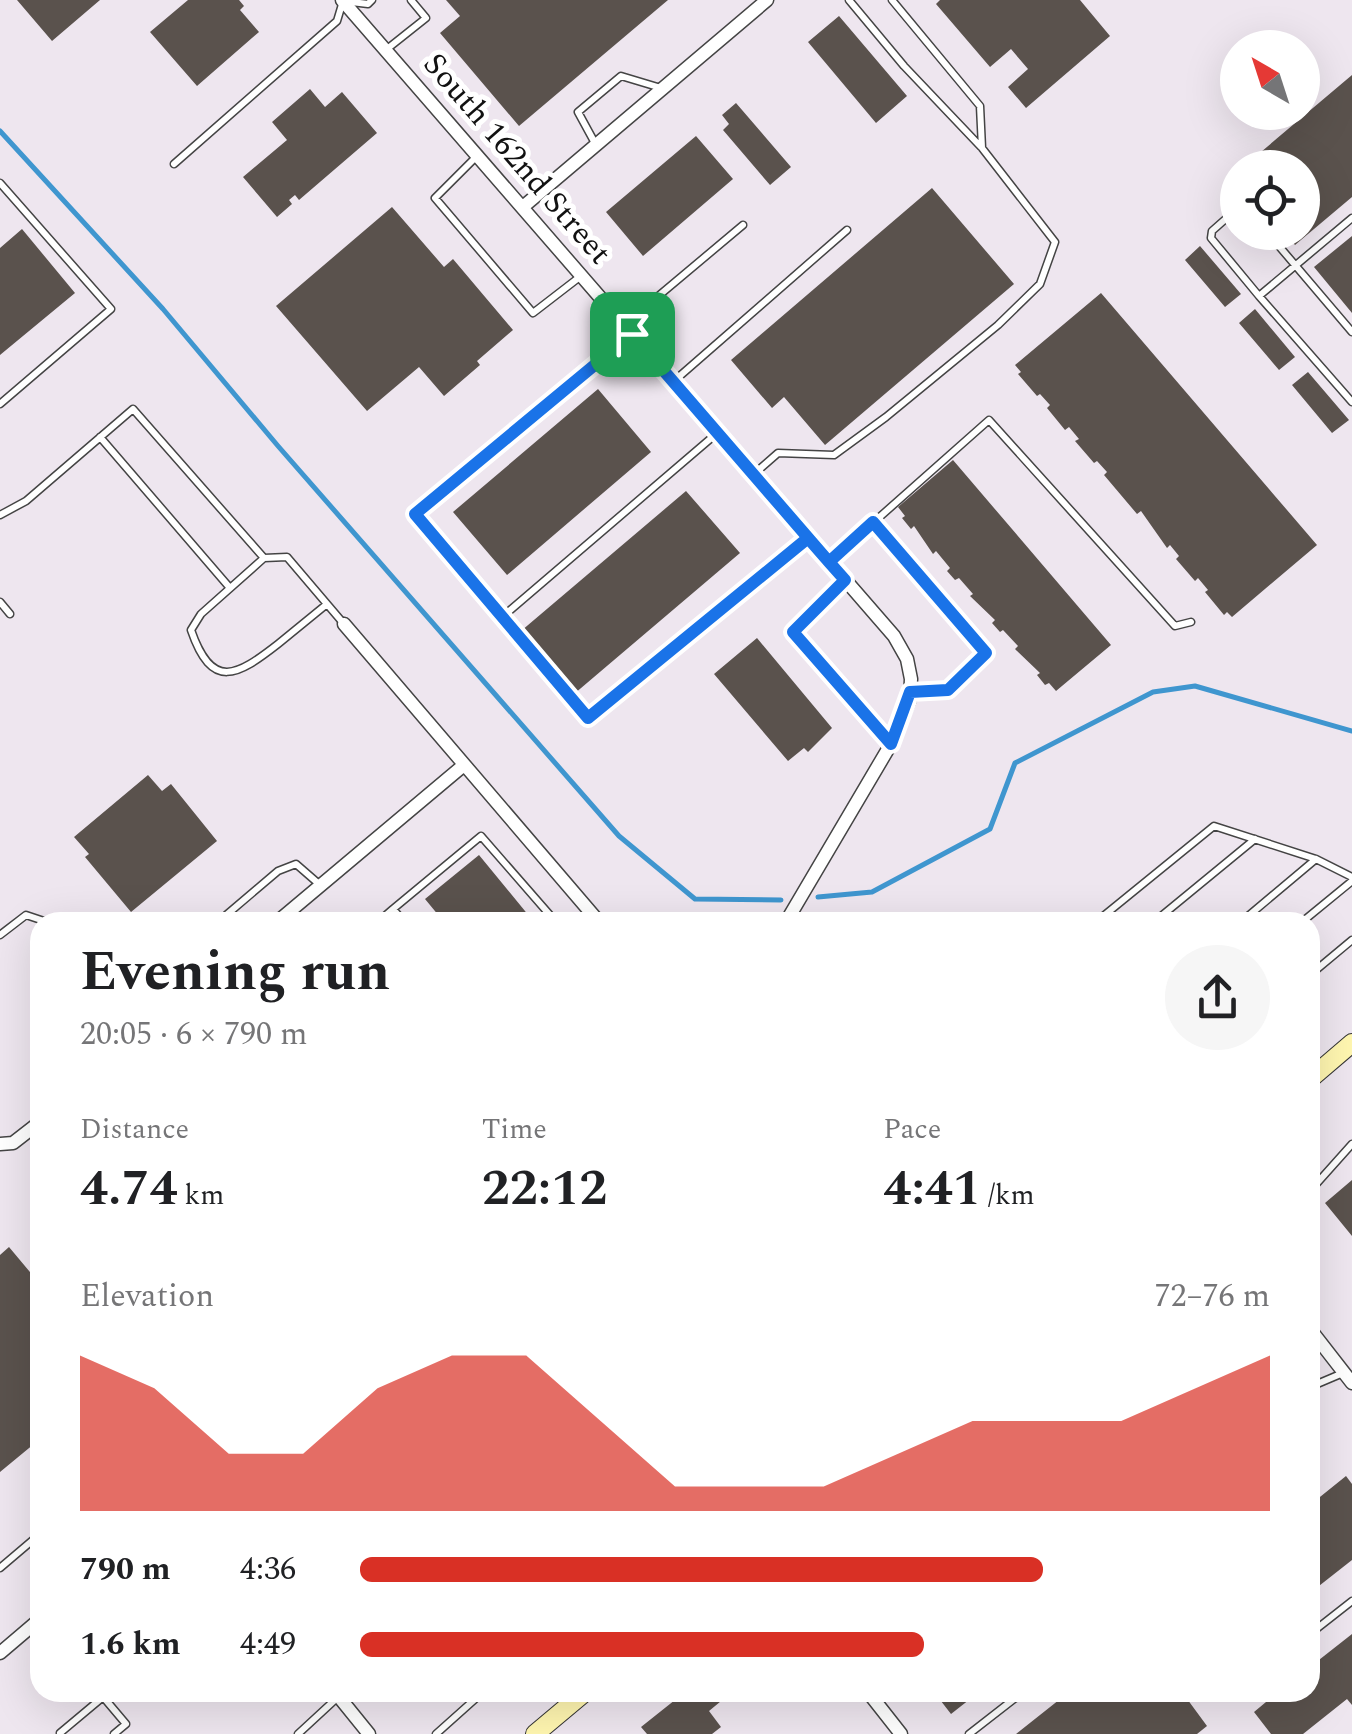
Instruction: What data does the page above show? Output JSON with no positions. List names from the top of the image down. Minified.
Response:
{"streets":{"street":["South 162nd Street"]},"north":"top left","page":{"heading":["Evening run","20:05 · 6 × 790 m"],"stats":[["Distance","4.74 km"],["Time","22:12"],["Pace","4:41 /km"]],"chart":["Elevation","72–76 m"],"list":[{"name":"790 m","note":"4:36"},{"name":"1.6 km","note":"4:49"}]}}
